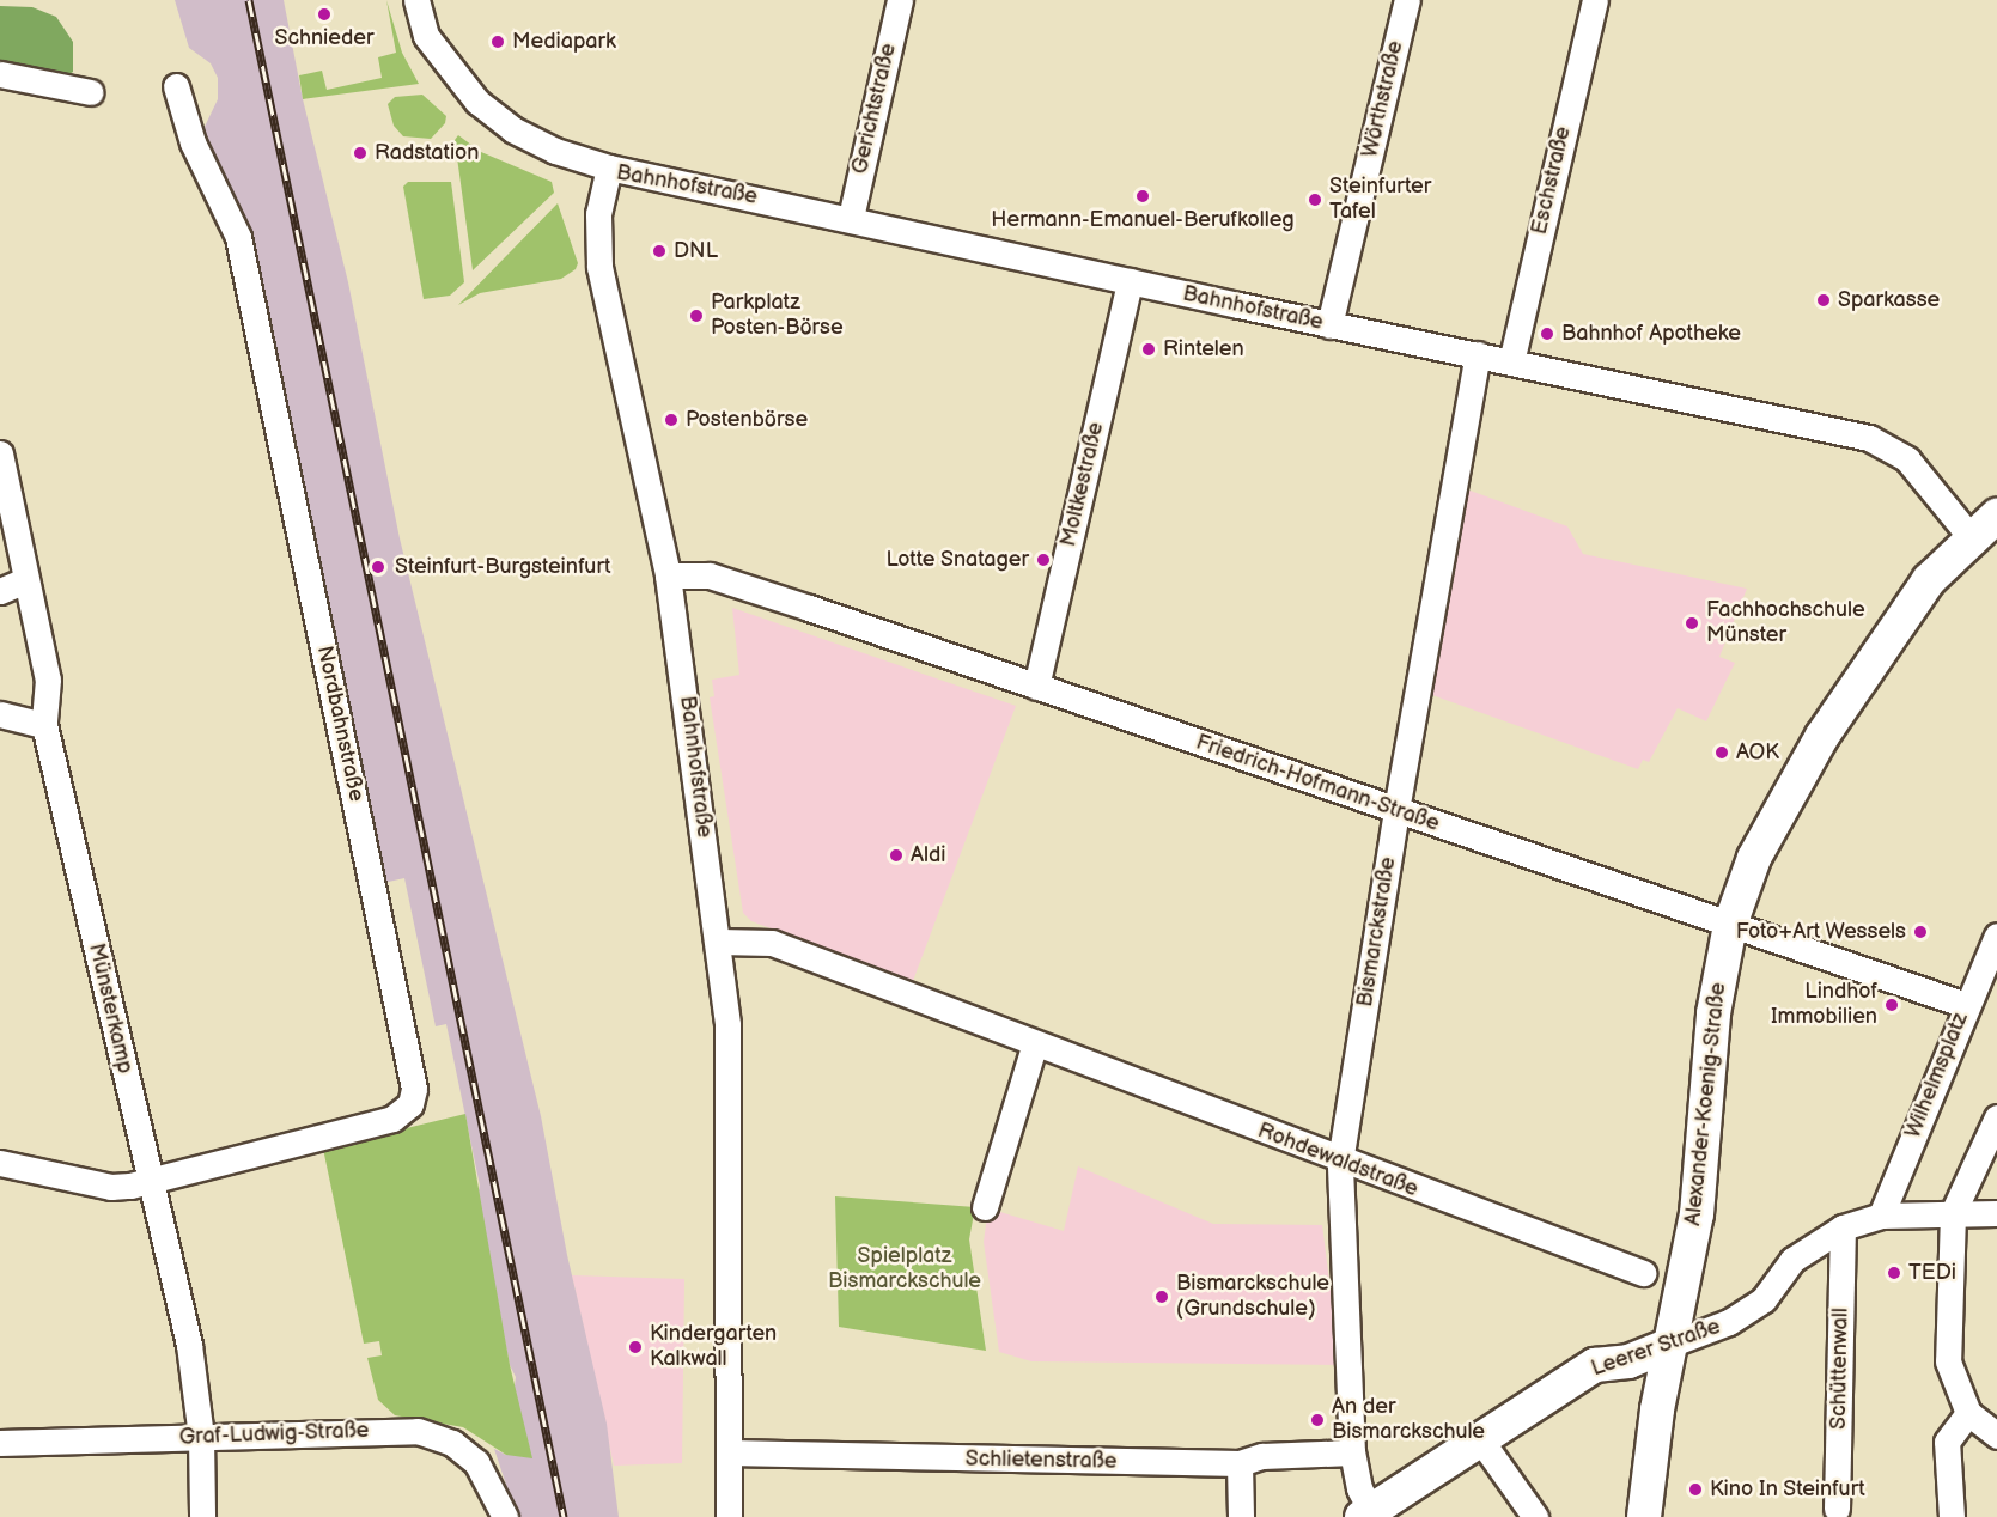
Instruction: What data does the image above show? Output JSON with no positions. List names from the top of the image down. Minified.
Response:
{"streets":{"main road":["Alexander-Koenig-Straße","Leerer Straße"],"street":["Wörthstraße","Gerichtstraße","Eschstraße","Bahnhofstraße","Moltkestraße","Nordbahnstraße","Friedrich-Hofmann-Straße","Bismarckstraße","Münsterkamp","Wilhelmsplatz","Rohdewaldstraße","Schüttenwall","Graf-Ludwig-Straße","Schlietenstraße"]},"crossings":[["Wörthstraße","Bahnhofstraße"],["Gerichtstraße","Bahnhofstraße"],["Eschstraße","Bahnhofstraße"],["Bahnhofstraße","Moltkestraße"],["Bahnhofstraße","Friedrich-Hofmann-Straße"],["Bahnhofstraße","Bismarckstraße"],["Bahnhofstraße","Alexander-Koenig-Straße"],["Bahnhofstraße","Rohdewaldstraße"],["Bahnhofstraße","Schlietenstraße"],["Moltkestraße","Friedrich-Hofmann-Straße"],["Nordbahnstraße","Münsterkamp"],["Friedrich-Hofmann-Straße","Bismarckstraße"],["Friedrich-Hofmann-Straße","Wilhelmsplatz"],["Friedrich-Hofmann-Straße","Alexander-Koenig-Straße"],["Bismarckstraße","Rohdewaldstraße"],["Bismarckstraße","Leerer Straße"],["Bismarckstraße","Schlietenstraße"],["Münsterkamp","Graf-Ludwig-Straße"],["Wilhelmsplatz","Leerer Straße"],["Alexander-Koenig-Straße","Leerer Straße"],["Leerer Straße","Schüttenwall"]],"parks":["Spielplatz Bismarckschule"],"places":["Schnieder","Mediapark","Radstation","Hermann-Emanuel-Berufkolleg","Steinfurter Tafel","DNL","Sparkasse","Parkplatz Posten-Börse","Bahnhof Apotheke","Rintelen","Postenbörse","Lotte Snatager","Steinfurt-Burgsteinfurt","Fachhochschule Münster","AOK","Aldi","Foto+Art Wessels","Lindhof Immobilien","TEDi","Bismarckschule (Grundschule)","Kindergarten Kalkwall","An der Bismarckschule","Kino In Steinfurt"]}
